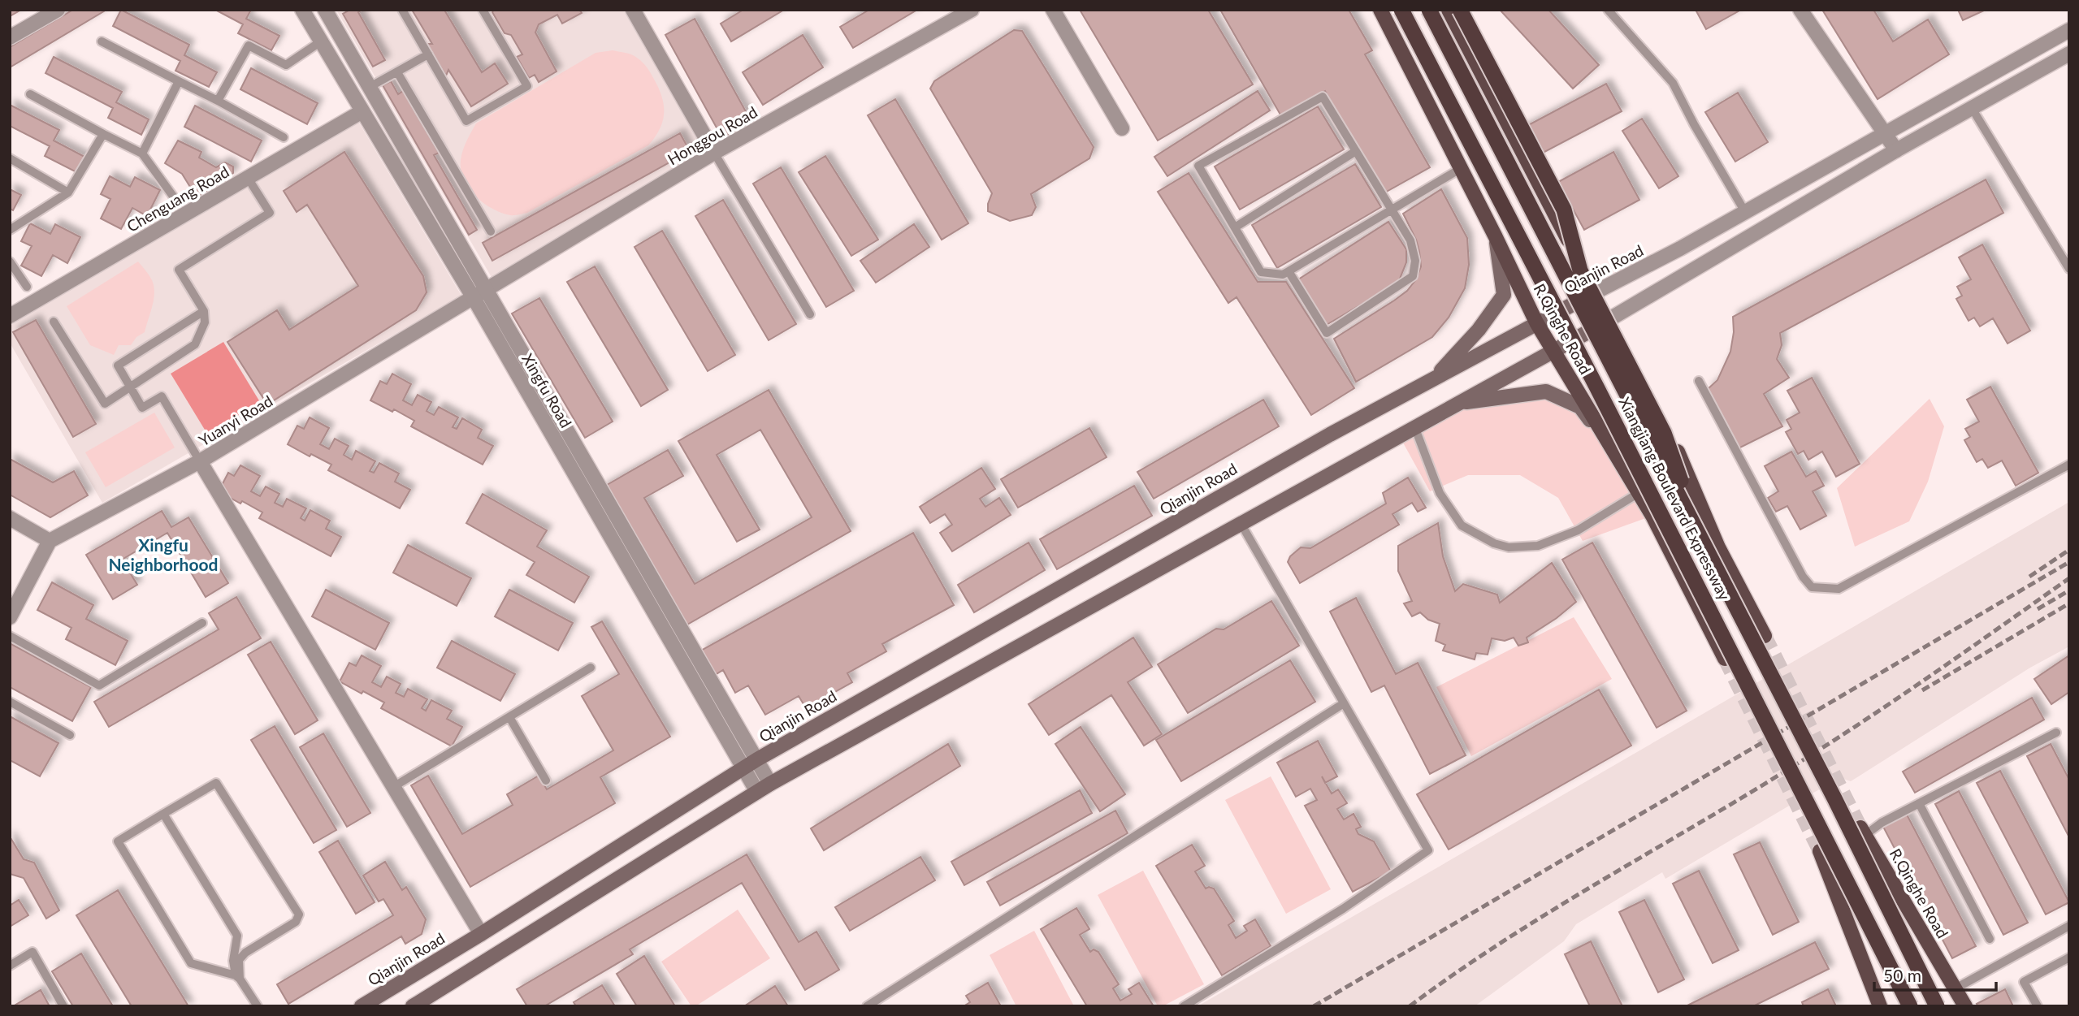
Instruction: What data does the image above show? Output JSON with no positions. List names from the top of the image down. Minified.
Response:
{"streets":{"highway":["Xiangjiang Boulevard Expressway"],"main road":["Qianjin Road","R.Qinghe Road"],"street":["Honggou Road","Chenguang Road","Xingfu Road","Yuanyi Road"]},"crossings":[["Honggou Road","Xingfu Road"],["Honggou Road","Yuanyi Road"],["Chenguang Road","Xingfu Road"],["Qianjin Road","R.Qinghe Road"],["Qianjin Road","Xingfu Road"],["Xingfu Road","Yuanyi Road"]],"districts":["Xingfu Neighborhood"],"scale_bar":"50 m"}
